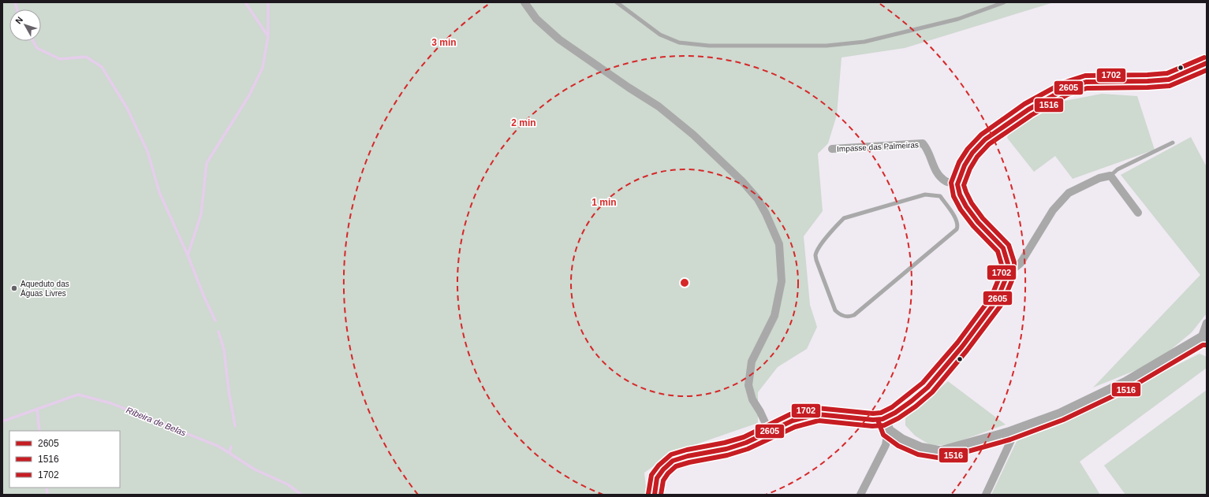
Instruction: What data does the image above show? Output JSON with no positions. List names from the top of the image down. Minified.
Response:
{"streets":{"street":["Impasse das Palmeiras"]},"water":["Ribeira de Belas"],"places":["Aqueduto das Águas Livres"],"lines":["transit line 1702","transit line 2605","transit line 1516"],"legend":["2605","1516","1702"],"north":"top left","rings":["3 min","2 min","1 min"]}
